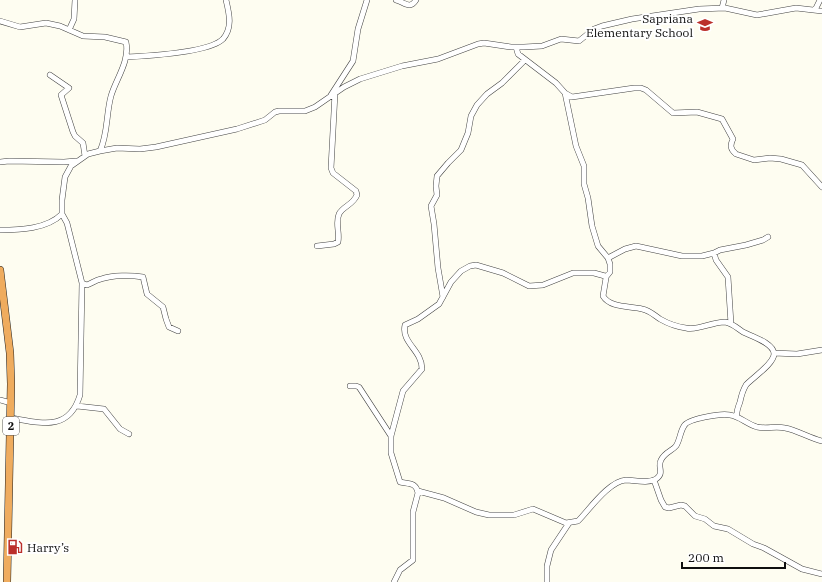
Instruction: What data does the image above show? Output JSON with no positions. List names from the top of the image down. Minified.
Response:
{"streets":{"highway":["2"]},"places":{"school or university":["Sapriana Elementary School"],"fuel station":["Harry’s"]},"scale_bar":"200 m"}
